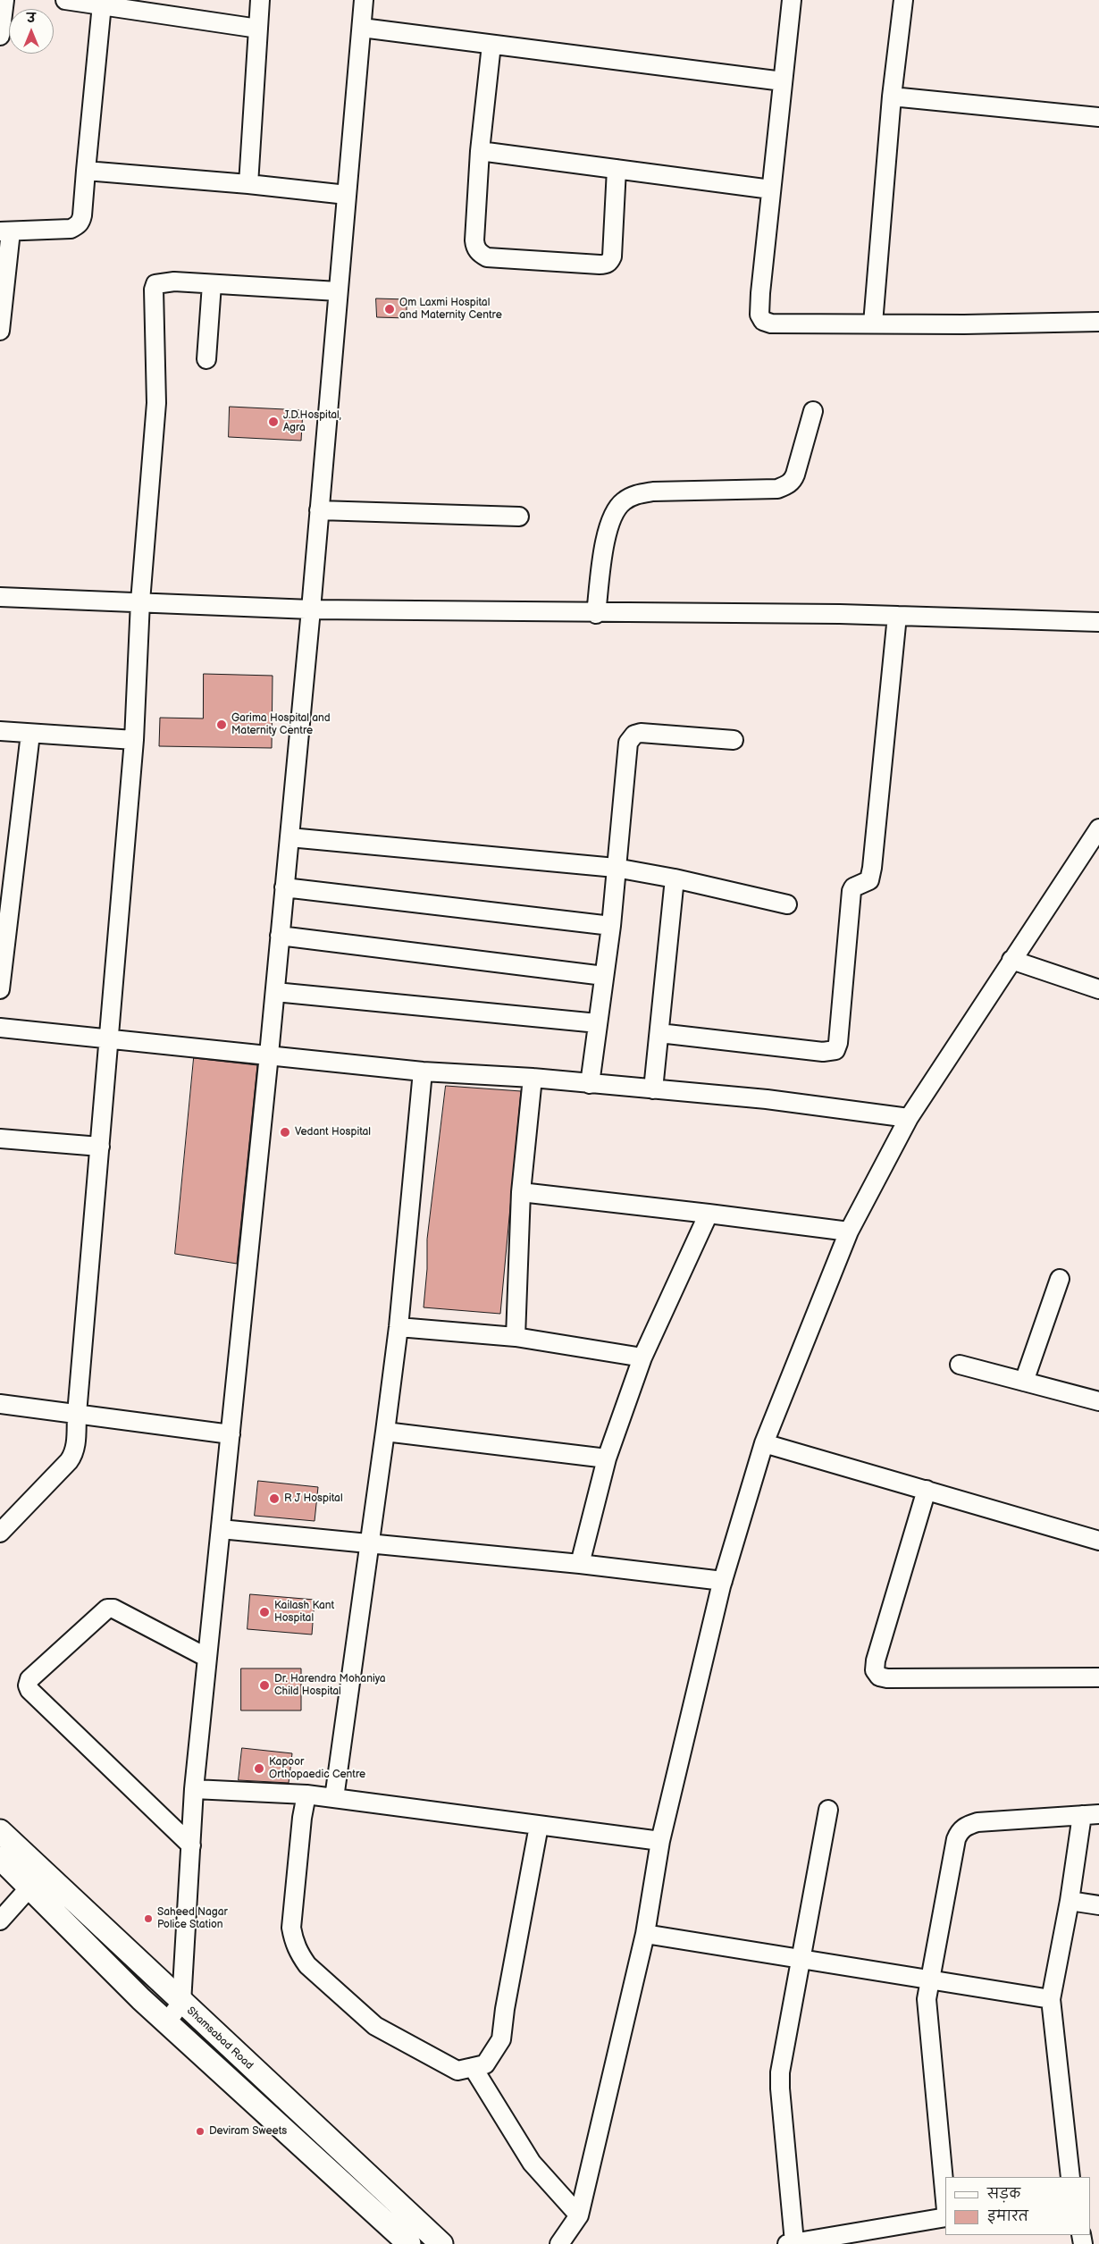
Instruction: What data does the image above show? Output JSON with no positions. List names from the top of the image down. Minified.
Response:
{"streets":{"main road":["Shamsabad Road"]},"places":["Om Laxmi Hospital and Maternity Centre","J.D.Hospital, Agra","Garima Hospital and Maternity Centre","Vedant Hospital","R J Hospital","Kailash Kant Hospital","Dr. Harendra Mohaniya Child Hospital","Kapoor Orthopaedic Centre","Saheed Nagar Police Station","Deviram Sweets"],"legend":["सड़क","इमारत"],"north":"top"}
